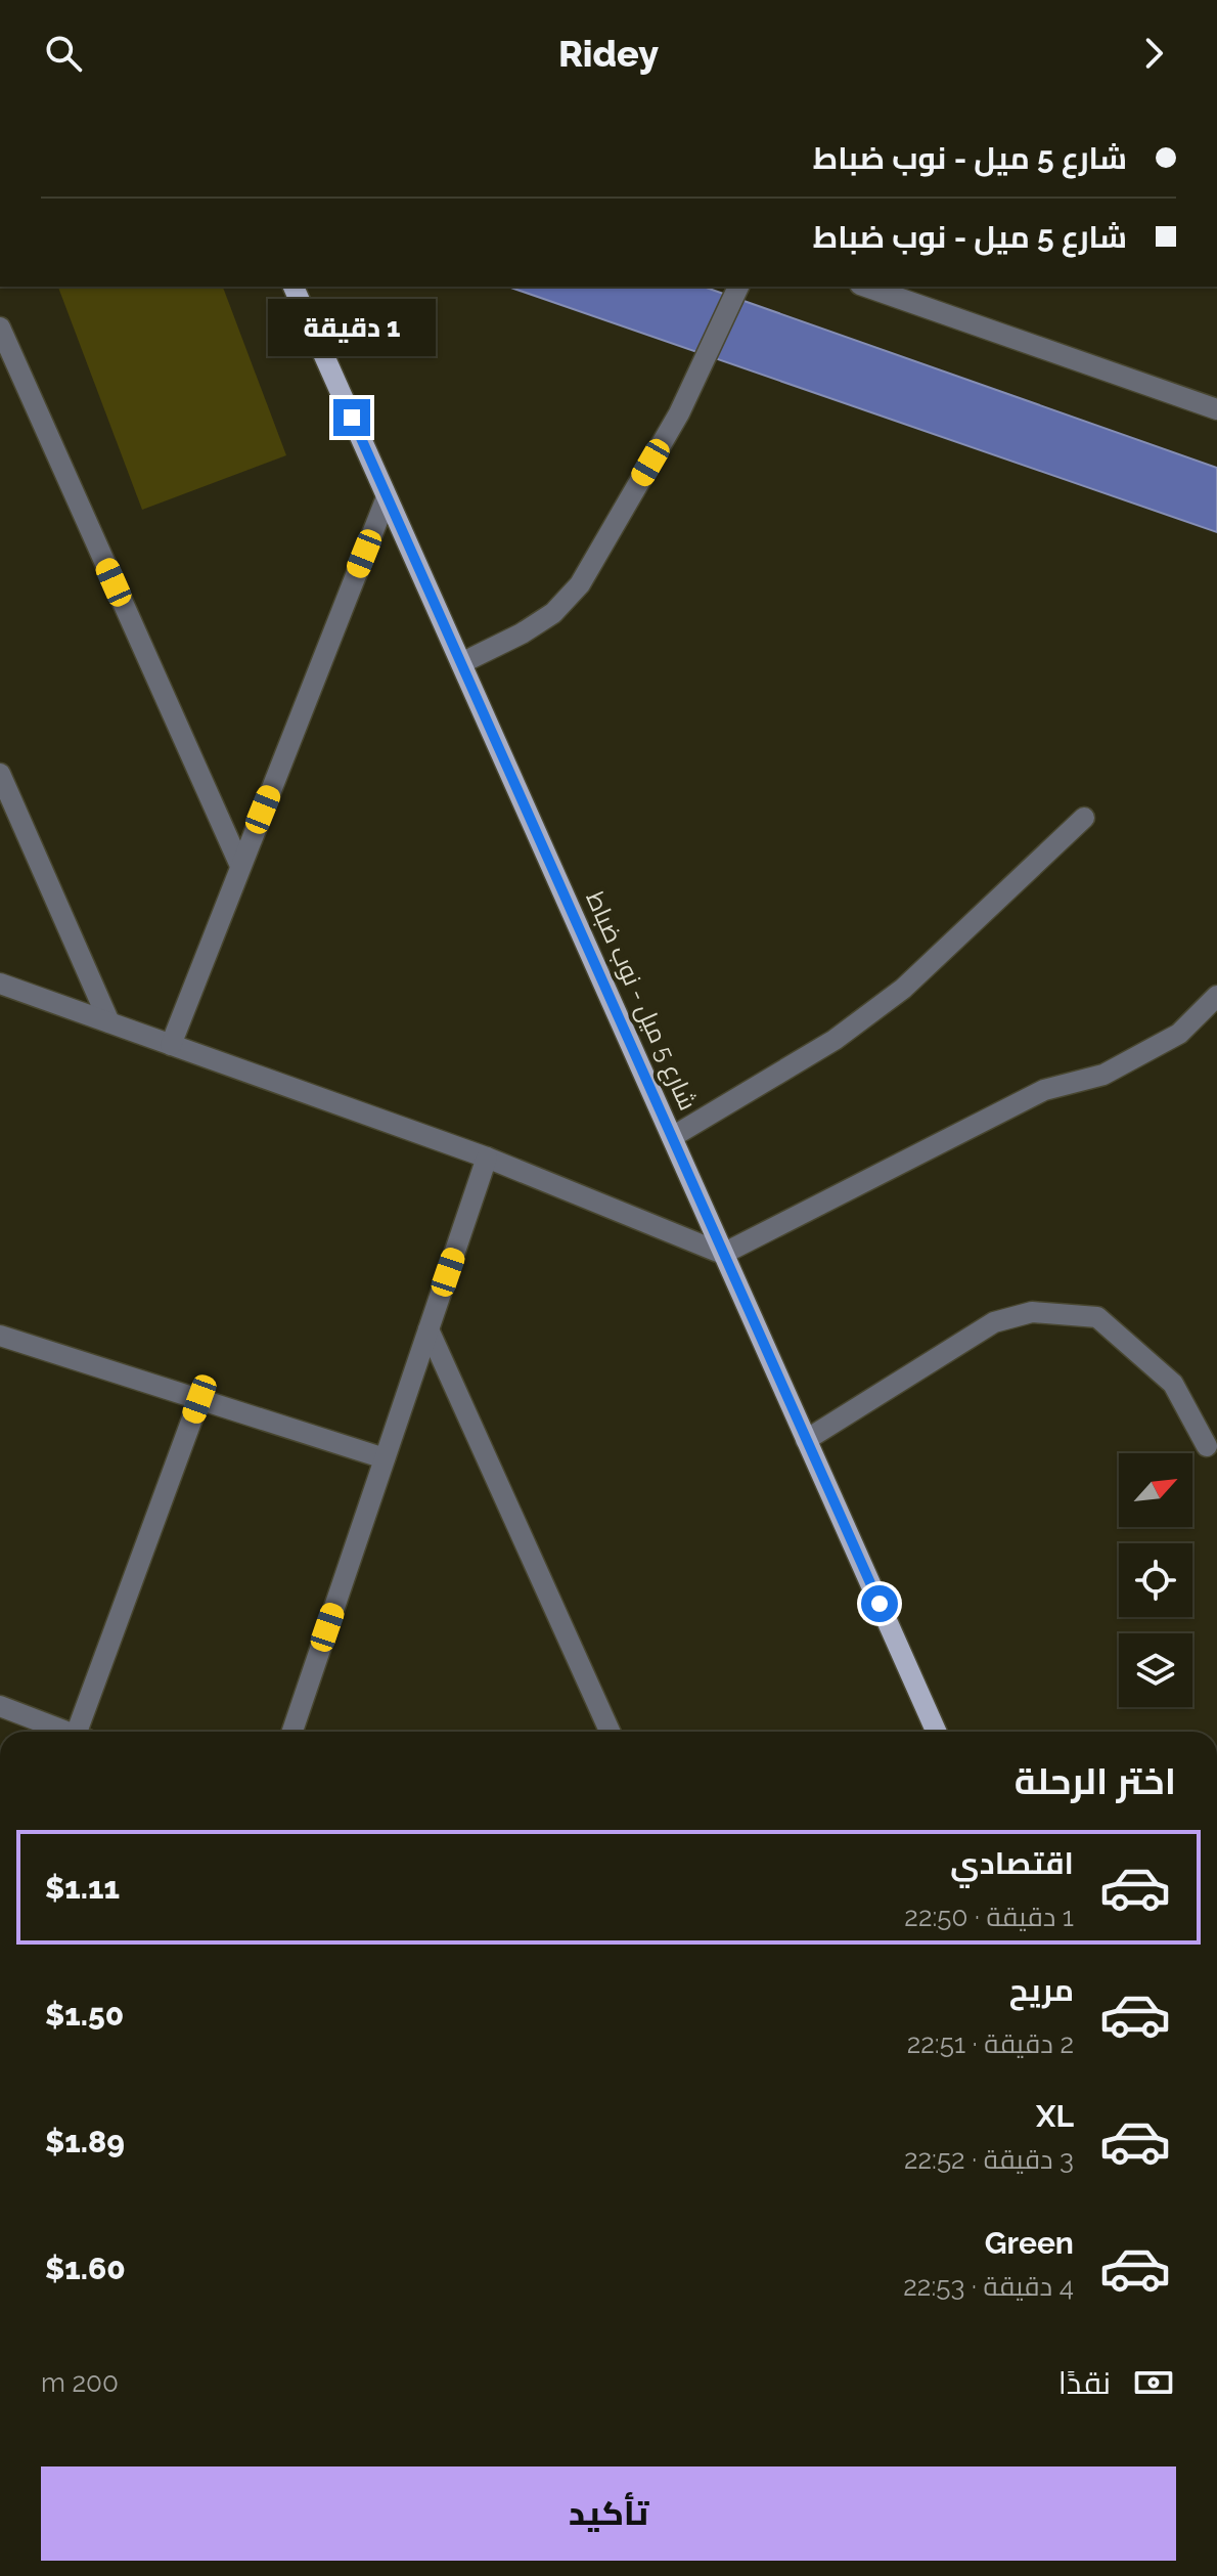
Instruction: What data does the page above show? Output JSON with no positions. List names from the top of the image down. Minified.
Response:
{"streets":{"main road":["شارع 5 ميل - نوب ضباط"]},"north":"top right","page":{"header":"Ridey","banner":["شارع 5 ميل - نوب ضباط","شارع 5 ميل - نوب ضباط"],"bubble":"1 دقيقة","heading":"اختر الرحلة","list":[{"name":"اقتصادي","note":"1 دقيقة · 22:50","value":"$1.11"},{"name":"مريح","note":"2 دقيقة · 22:51","value":"$1.50"},{"name":"XL","note":"3 دقيقة · 22:52","value":"$1.89"},{"name":"Green","note":"4 دقيقة · 22:53","value":"$1.60"}],"pay":["نقدًا","200 m"],"buttons":"تأكيد"}}
